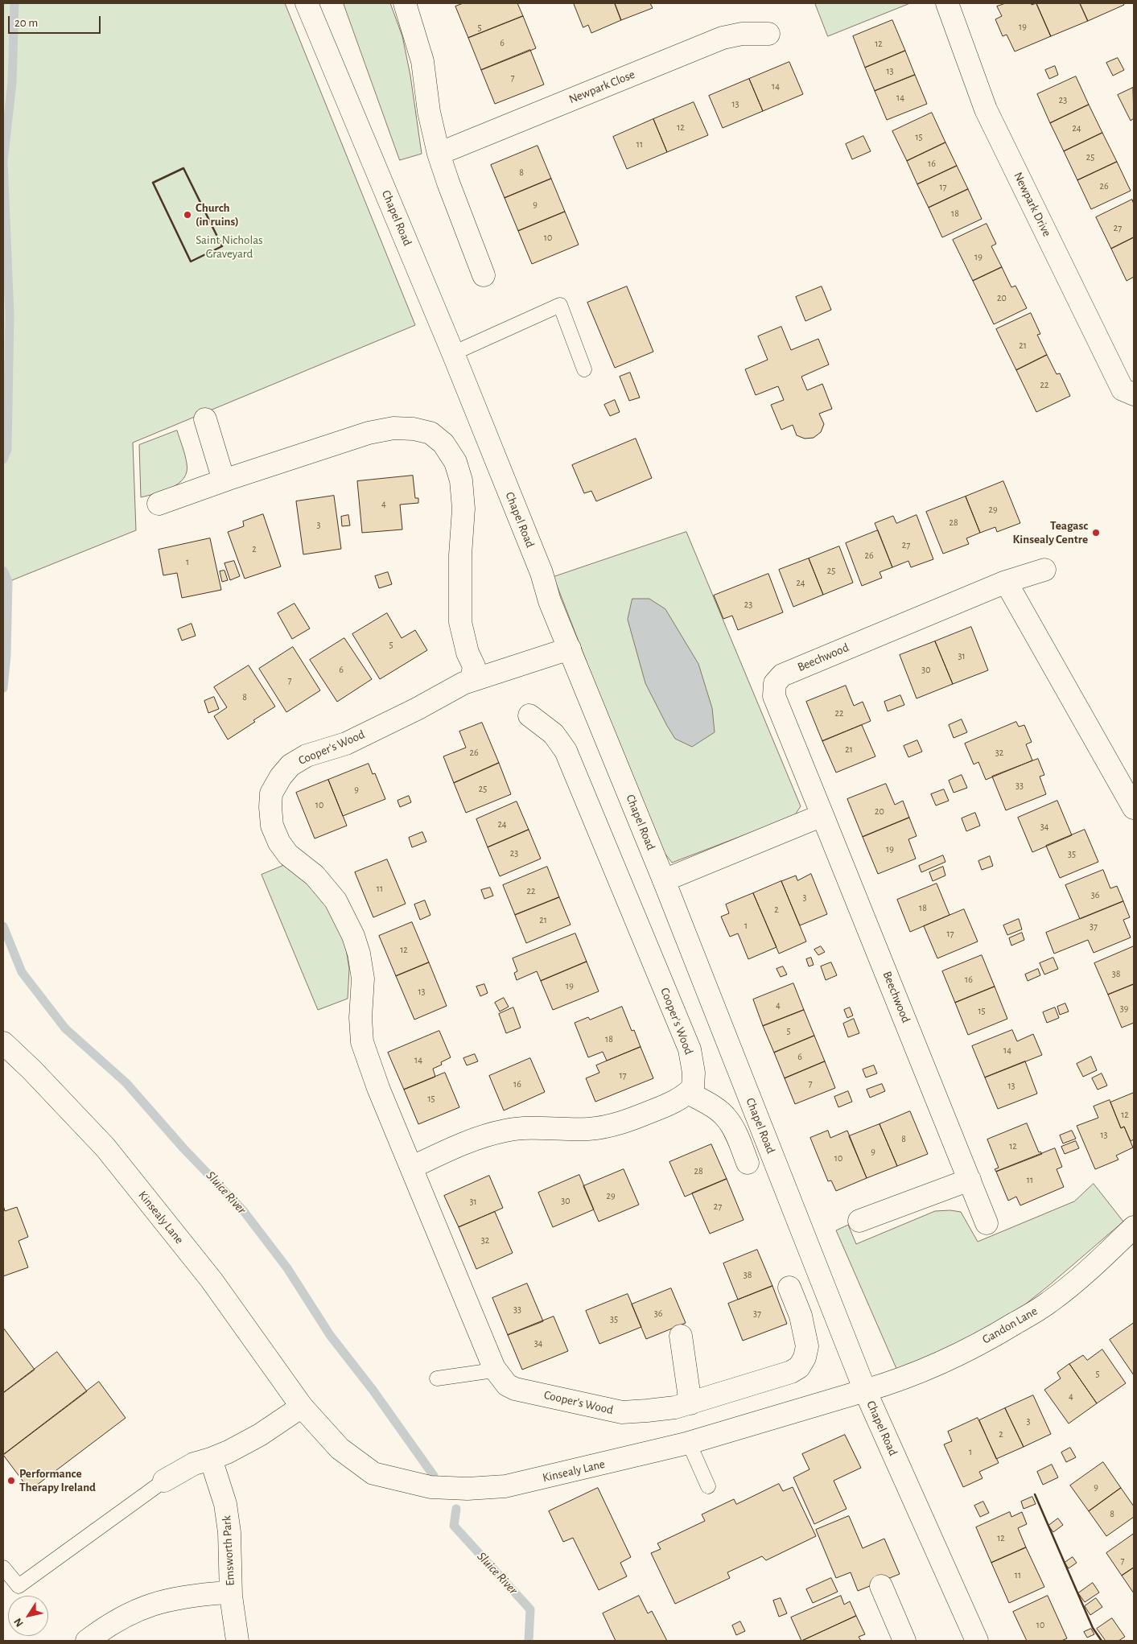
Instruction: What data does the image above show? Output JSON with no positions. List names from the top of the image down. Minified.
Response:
{"streets":{"street":["Newpark Close","Newpark Drive","Chapel Road","Beechwood","Cooper's Wood","Kinsealy Lane","Gandon Lane","Emsworth Park"]},"crossings":[["Chapel Road","Cooper's Wood"],["Chapel Road","Kinsealy Lane"],["Chapel Road","Gandon Lane"],["Kinsealy Lane","Gandon Lane"]],"water":["Sluice River"],"parks":["Saint Nicholas Graveyard"],"places":["Church (in ruins)","Teagasc Kinsealy Centre","Performance Therapy Ireland"],"house_numbers":["19","5","6","12","13","7","14","14","23","13","12","24","15","11","25","16","8","26","17","9","18","27","10","19","20","21","22","4","29","28","3","27","2","26","1","25","24","23","5","31","6","30","7","8","22","21","26","32","33","25","9","10","20","24","34","19","23","35","11","22","36","3","18","2","21","1","37","17","12","38","16","19","13","4","39","15","5","18","14","6","14","17","7","16","13","15","12","13","8","12","9","10","28","11","29","30","31","27","32","38","33","36","37","35","34","5","4","3","2","1","9","8","12","7","11","10"],"scale_bar":"20 m","north":"bottom left"}
